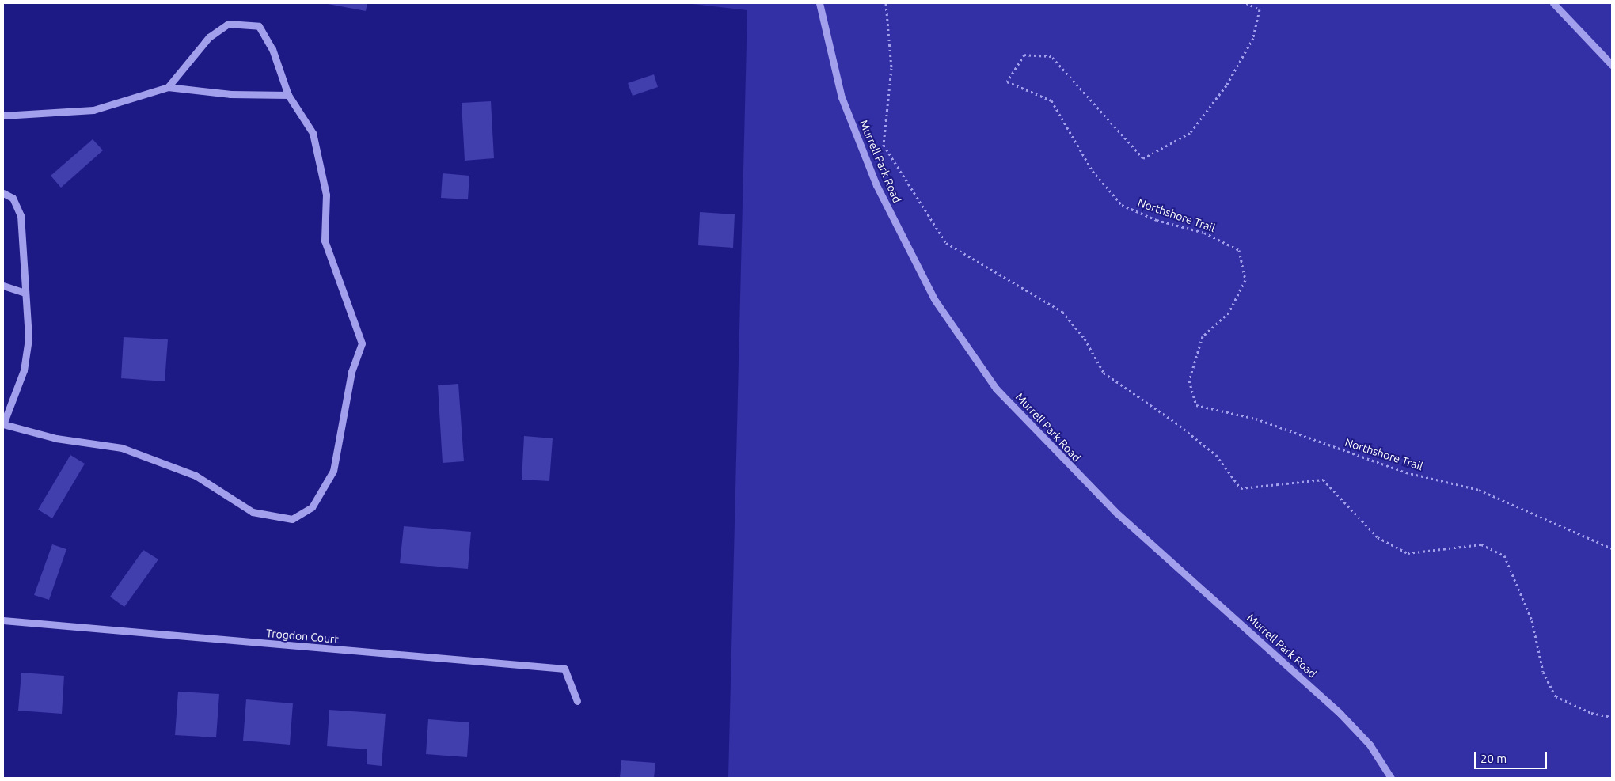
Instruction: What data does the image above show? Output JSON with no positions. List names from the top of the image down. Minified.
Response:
{"streets":{"street":["Murrell Park Road","Trogdon Court"],"path":["Northshore Trail"]},"scale_bar":"20 m"}
